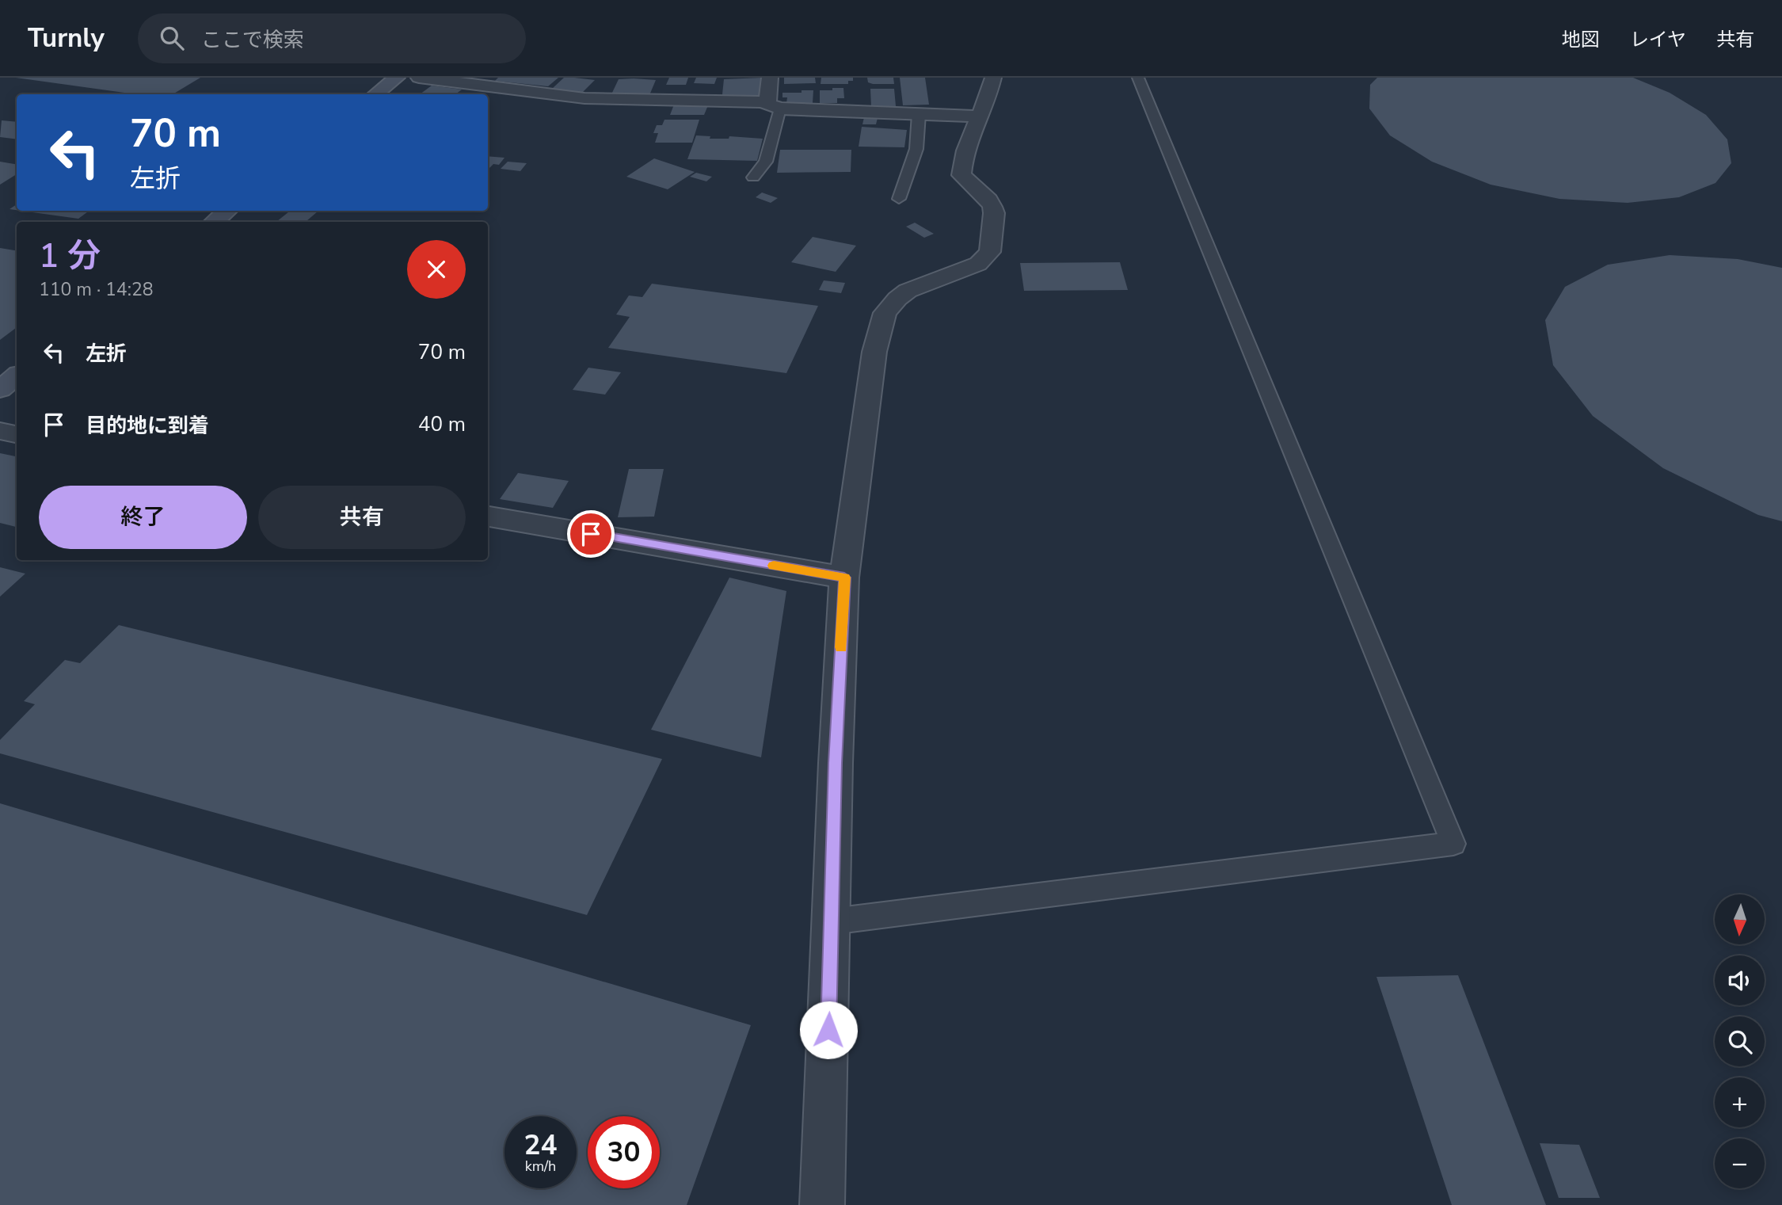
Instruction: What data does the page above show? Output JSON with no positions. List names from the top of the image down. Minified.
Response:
{"north":"bottom","page":{"header":"Turnly","search":"ここで検索","nav":["地図","レイヤ","共有"],"turn":["70 m","左折"],"heading":["1 分","110 m · 14:28"],"list":[{"name":"左折","value":"70 m"},{"name":"目的地に到着","value":"40 m"}],"buttons":["終了","共有"],"map_buttons":["+","−"],"speed":"24 km/h","limit":"30"}}
